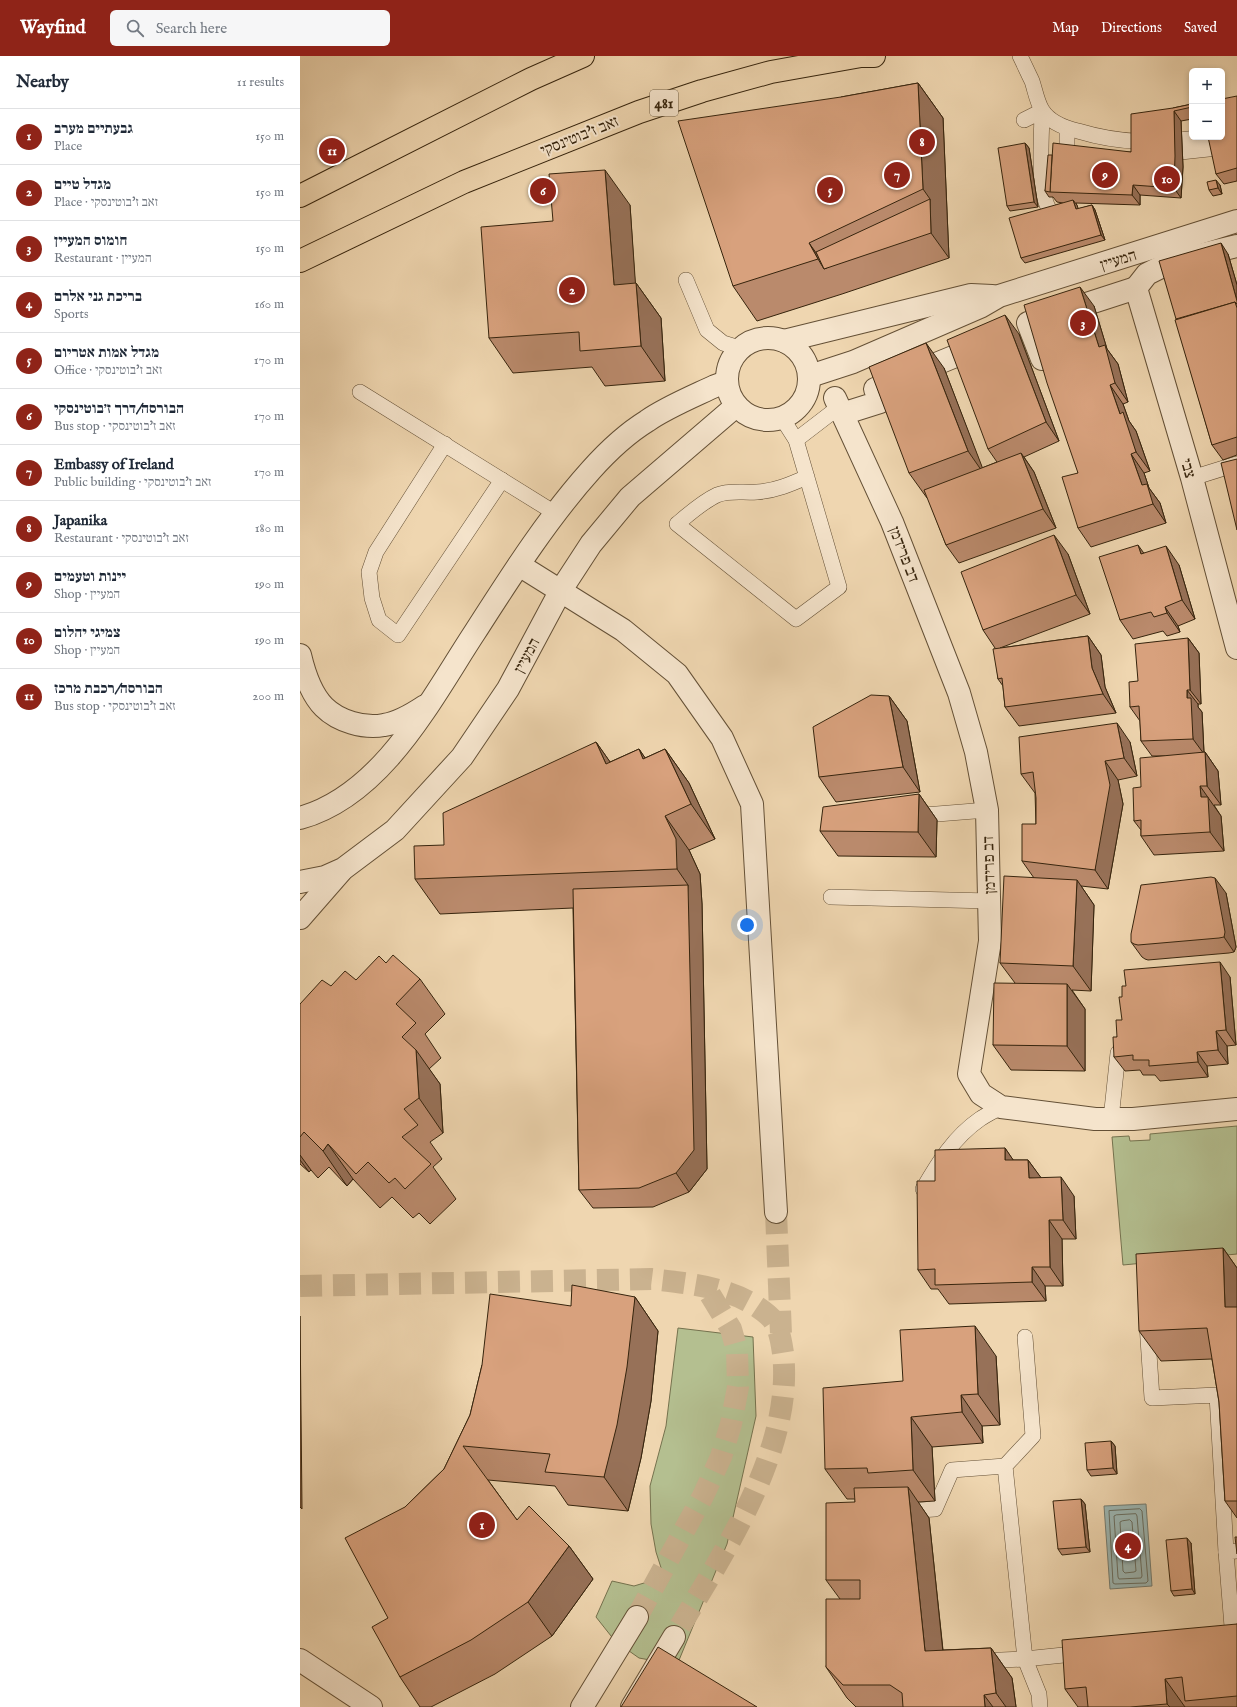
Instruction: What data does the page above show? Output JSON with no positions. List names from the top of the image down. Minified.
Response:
{"streets":{"main road":["481","זאב ז'בוטינסקי"],"street":["המעיין","צבי","דב פרידמן"]},"crossings":[["המעיין","צבי"]],"page":{"header":"Wayfind","search":"Search here","nav":["Map","Directions","Saved"],"heading":["Nearby","11 results"],"map_buttons":["+","−"],"list":[{"mark":"1","name":"גבעתיים מערב","note":"Place","value":"150 m"},{"mark":"2","name":"מגדל טיים","note":"Place · זאב ז'בוטינסקי","value":"150 m"},{"mark":"3","name":"חומוס המעיין","note":"Restaurant · המעיין","value":"150 m"},{"mark":"4","name":"בריכת גני אלרם","note":"Sports","value":"160 m"},{"mark":"5","name":"מגדל אמות אטריום","note":"Office · זאב ז'בוטינסקי","value":"170 m"},{"mark":"6","name":"הבורסה/דרך ז׳בוטינסקי","note":"Bus stop · זאב ז'בוטינסקי","value":"170 m"},{"mark":"7","name":"Embassy of Ireland","note":"Public building · זאב ז'בוטינסקי","value":"170 m"},{"mark":"8","name":"Japanika","note":"Restaurant · זאב ז'בוטינסקי","value":"180 m"},{"mark":"9","name":"יינות וטעמים","note":"Shop · המעיין","value":"190 m"},{"mark":"10","name":"צמיגי יהלום","note":"Shop · המעיין","value":"190 m"},{"mark":"11","name":"הבורסה/רכבת מרכז","note":"Bus stop · זאב ז'בוטינסקי","value":"200 m"}],"pins":["8","11","7","9","10","5","6","2","3","1","4"]}}
